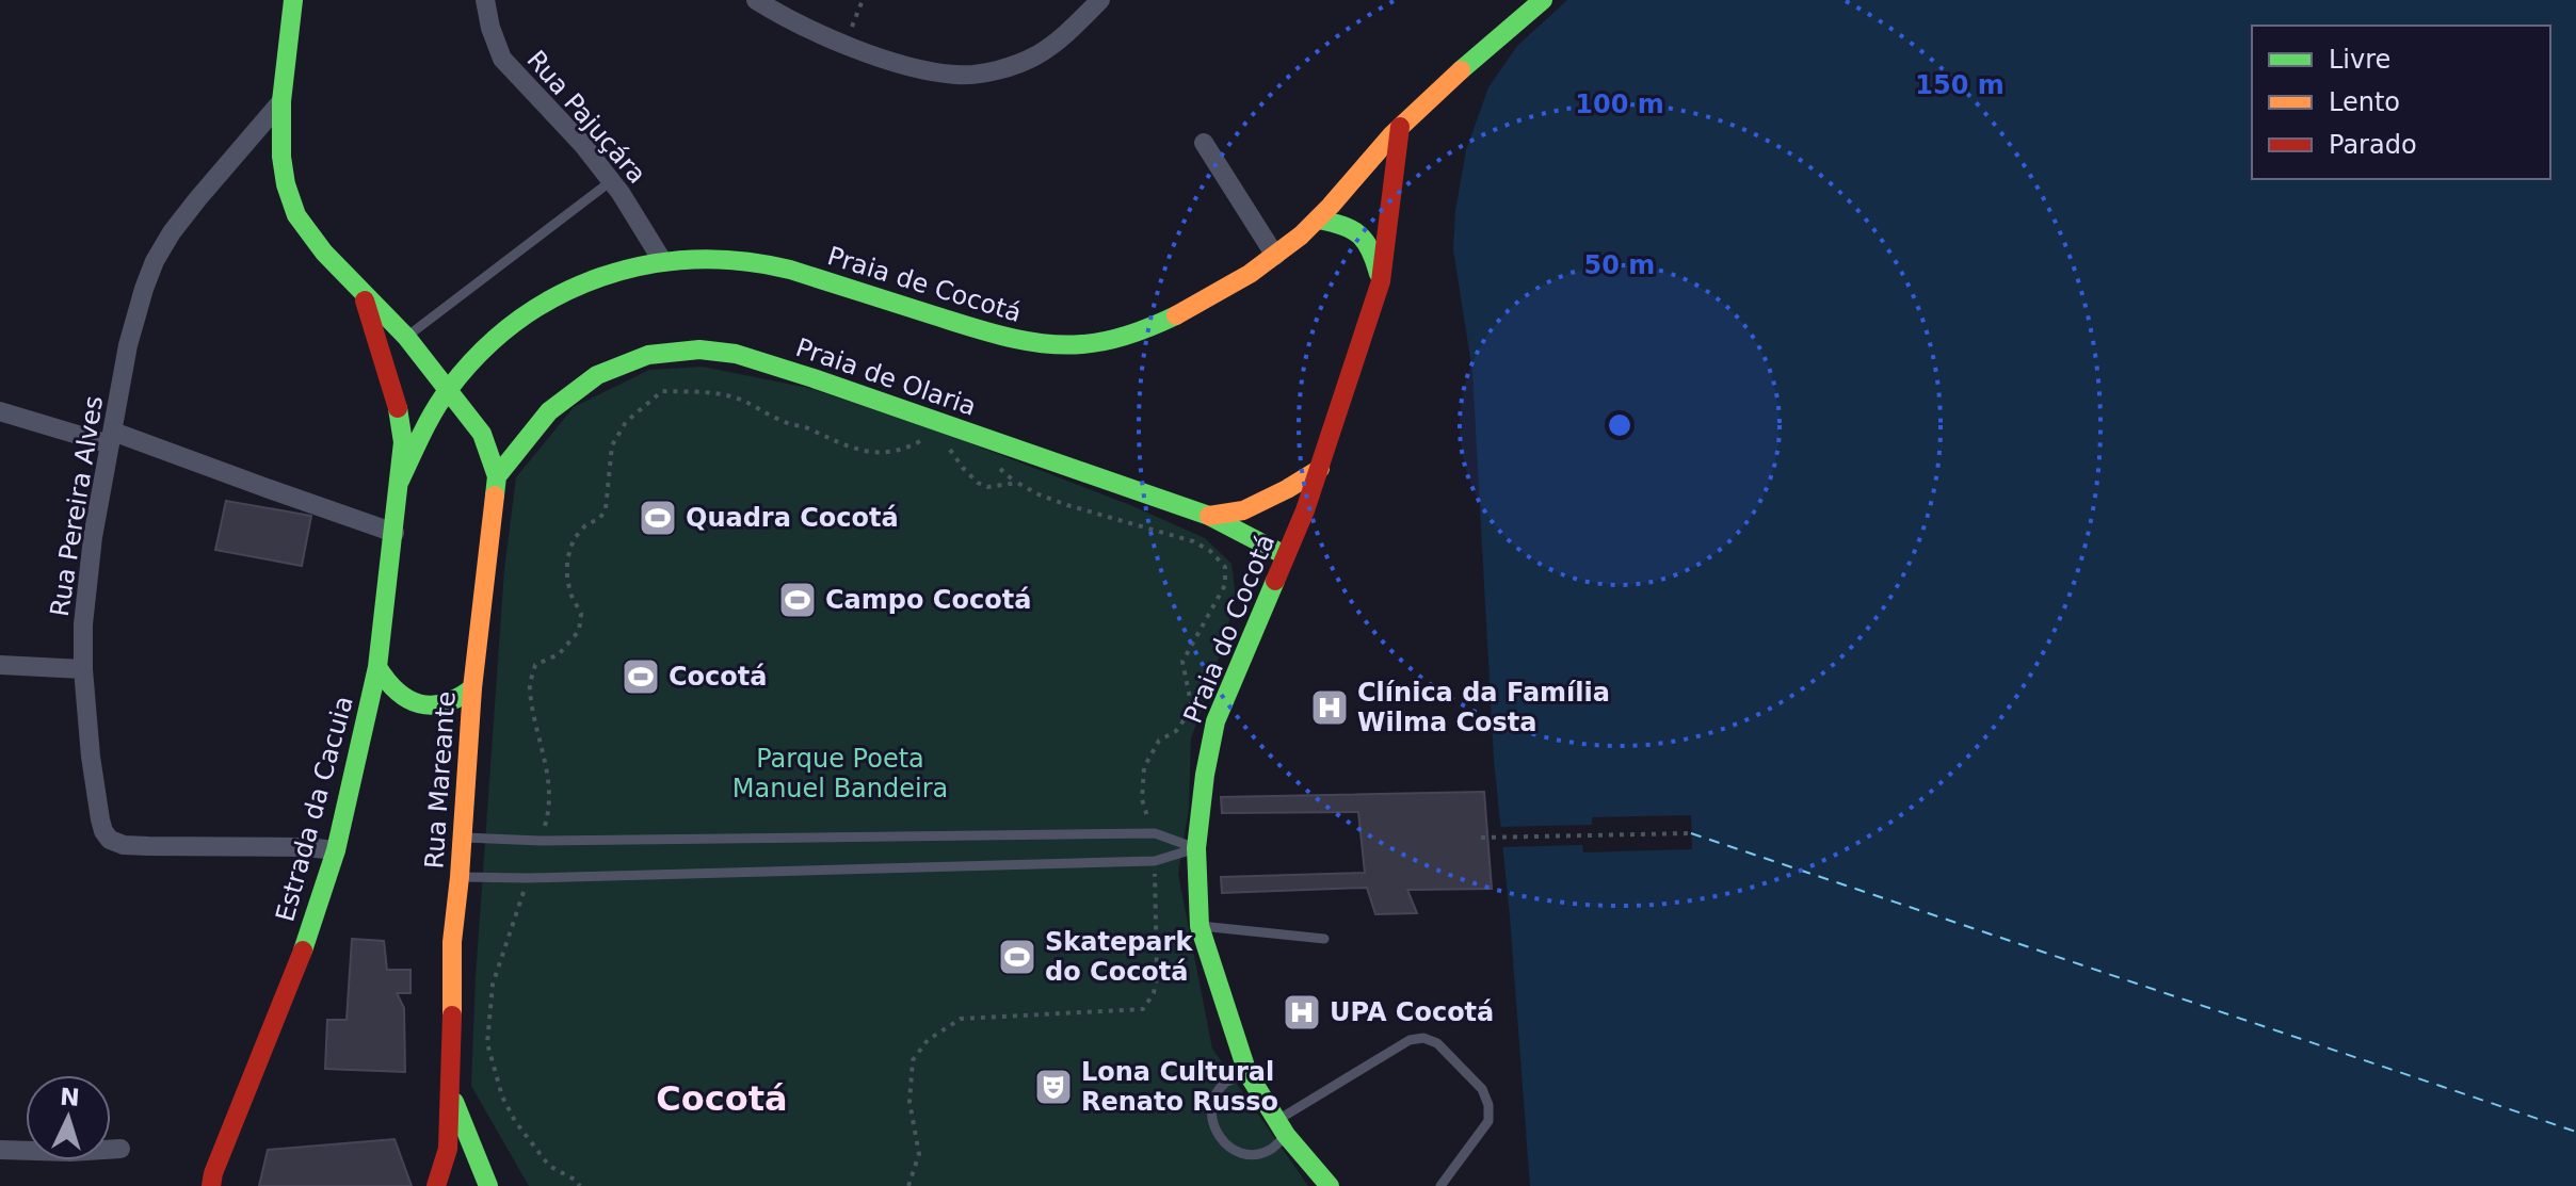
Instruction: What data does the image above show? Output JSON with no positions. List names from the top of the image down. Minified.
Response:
{"streets":{"street":["Rua Pajuçára","Praia de Cocotá","Praia de Olaria","Rua Pereira Alves","Praia do Cocotá","Rua Mareante","Estrada da Cacuia"]},"crossings":[["Rua Pajuçára","Praia de Cocotá"],["Praia de Cocotá","Praia do Cocotá"],["Praia de Cocotá","Rua Mareante"],["Praia de Cocotá","Estrada da Cacuia"],["Praia de Olaria","Praia do Cocotá"],["Praia de Olaria","Rua Mareante"],["Rua Pereira Alves","Rua Mareante"],["Rua Pereira Alves","Estrada da Cacuia"],["Rua Mareante","Estrada da Cacuia"]],"districts":["Cocotá"],"parks":["Parque Poeta Manuel Bandeira"],"places":{"sports":["Quadra Cocotá","Campo Cocotá","Cocotá","Skatepark do Cocotá"],"hospital":["Clínica da Família Wilma Costa","UPA Cocotá"],"theatre":["Lona Cultural Renato Russo"]},"legend":["Livre","Lento","Parado"],"north":"top","rings":["150 m","100 m","50 m"]}
